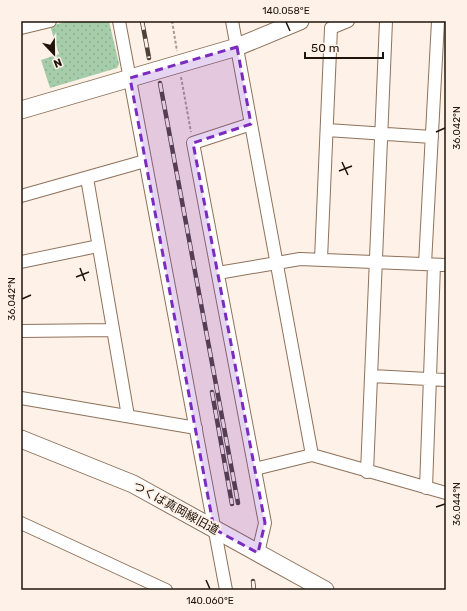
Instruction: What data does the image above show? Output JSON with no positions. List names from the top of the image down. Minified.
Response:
{"streets":{"street":["つくば真岡線旧道"]},"scale_bar":"50 m","north":"bottom","coordinates":["140.058°E","36.042°N","36.044°N","140.060°E"]}
